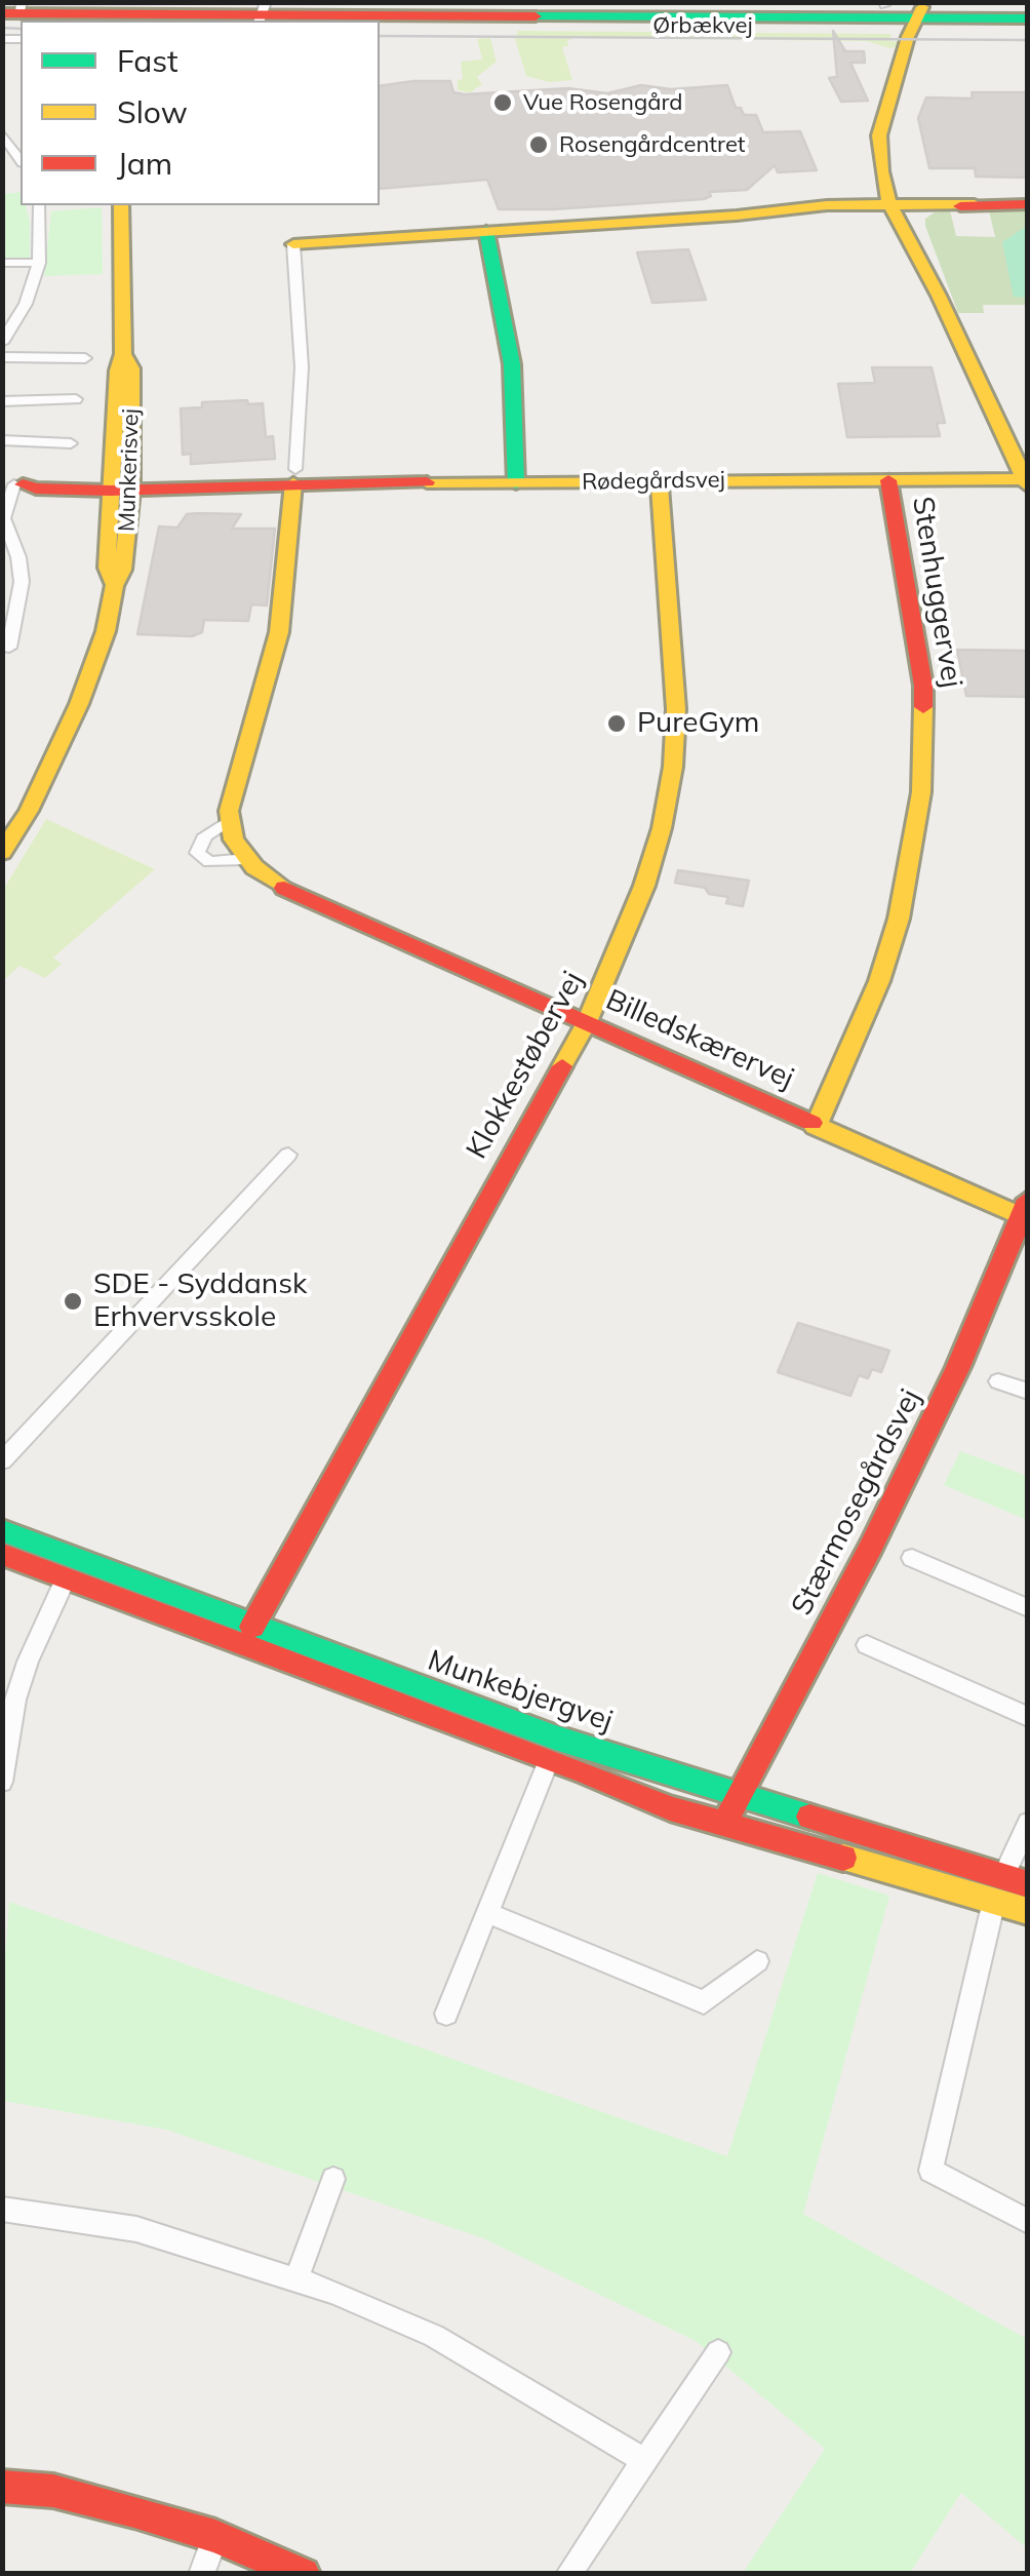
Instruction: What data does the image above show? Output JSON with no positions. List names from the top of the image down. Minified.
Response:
{"streets":{"street":["Ørbækvej","Munkerisvej","Rødegårdsvej","Stenhuggervej","Billedskærervej","Klokkestøbervej","Stærmosegårdsvej","Munkebjergvej"]},"crossings":[["Munkerisvej","Rødegårdsvej"],["Rødegårdsvej","Stenhuggervej"],["Rødegårdsvej","Klokkestøbervej"],["Stenhuggervej","Billedskærervej"],["Billedskærervej","Klokkestøbervej"],["Billedskærervej","Stærmosegårdsvej"],["Klokkestøbervej","Munkebjergvej"],["Stærmosegårdsvej","Munkebjergvej"]],"places":["Vue Rosengård","Rosengårdcentret","PureGym","SDE - Syddansk Erhvervsskole"],"legend":["Fast","Slow","Jam"]}
